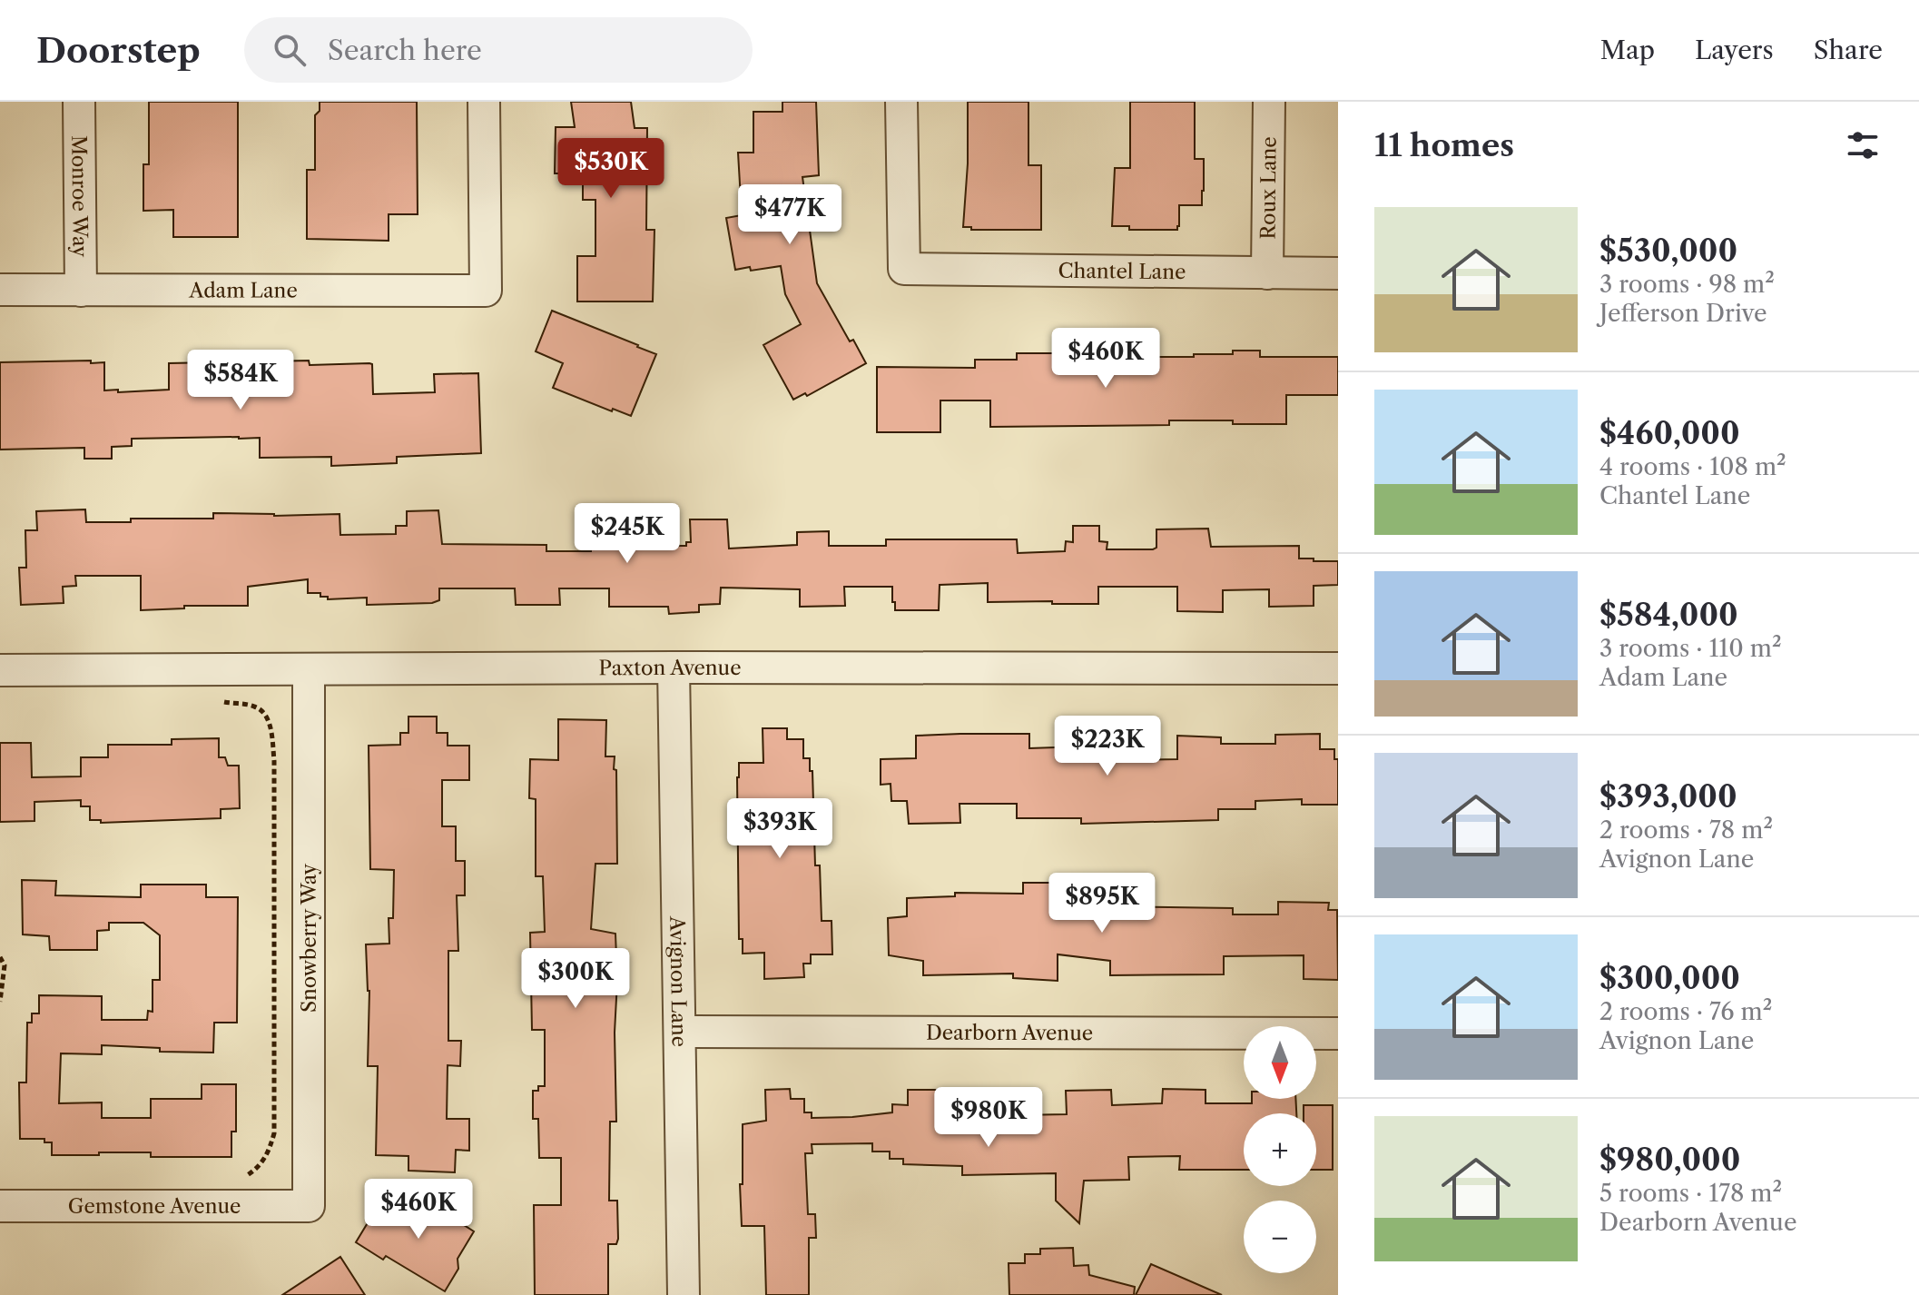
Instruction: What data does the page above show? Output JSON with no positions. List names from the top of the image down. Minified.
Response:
{"streets":{"street":["Roux Lane","Monroe Way","Chantel Lane","Adam Lane","Paxton Avenue","Snowberry Way","Avignon Lane","Dearborn Avenue","Gemstone Avenue"]},"crossings":[["Roux Lane","Chantel Lane"],["Monroe Way","Adam Lane"],["Paxton Avenue","Snowberry Way"],["Paxton Avenue","Avignon Lane"],["Snowberry Way","Gemstone Avenue"],["Avignon Lane","Dearborn Avenue"]],"north":"bottom","page":{"header":"Doorstep","search":"Search here","nav":["Map","Layers","Share"],"heading":"11 homes","price":["$530K","$477K","$460K","$584K","$245K","$223K","$393K","$895K","$300K","$980K","$460K"],"list":[{"name":"$530,000","note":"3 rooms · 98 m² · Jefferson Drive"},{"name":"$460,000","note":"4 rooms · 108 m² · Chantel Lane"},{"name":"$584,000","note":"3 rooms · 110 m² · Adam Lane"},{"name":"$393,000","note":"2 rooms · 78 m² · Avignon Lane"},{"name":"$300,000","note":"2 rooms · 76 m² · Avignon Lane"},{"name":"$980,000","note":"5 rooms · 178 m² · Dearborn Avenue"}],"map_buttons":["+","−"]}}
